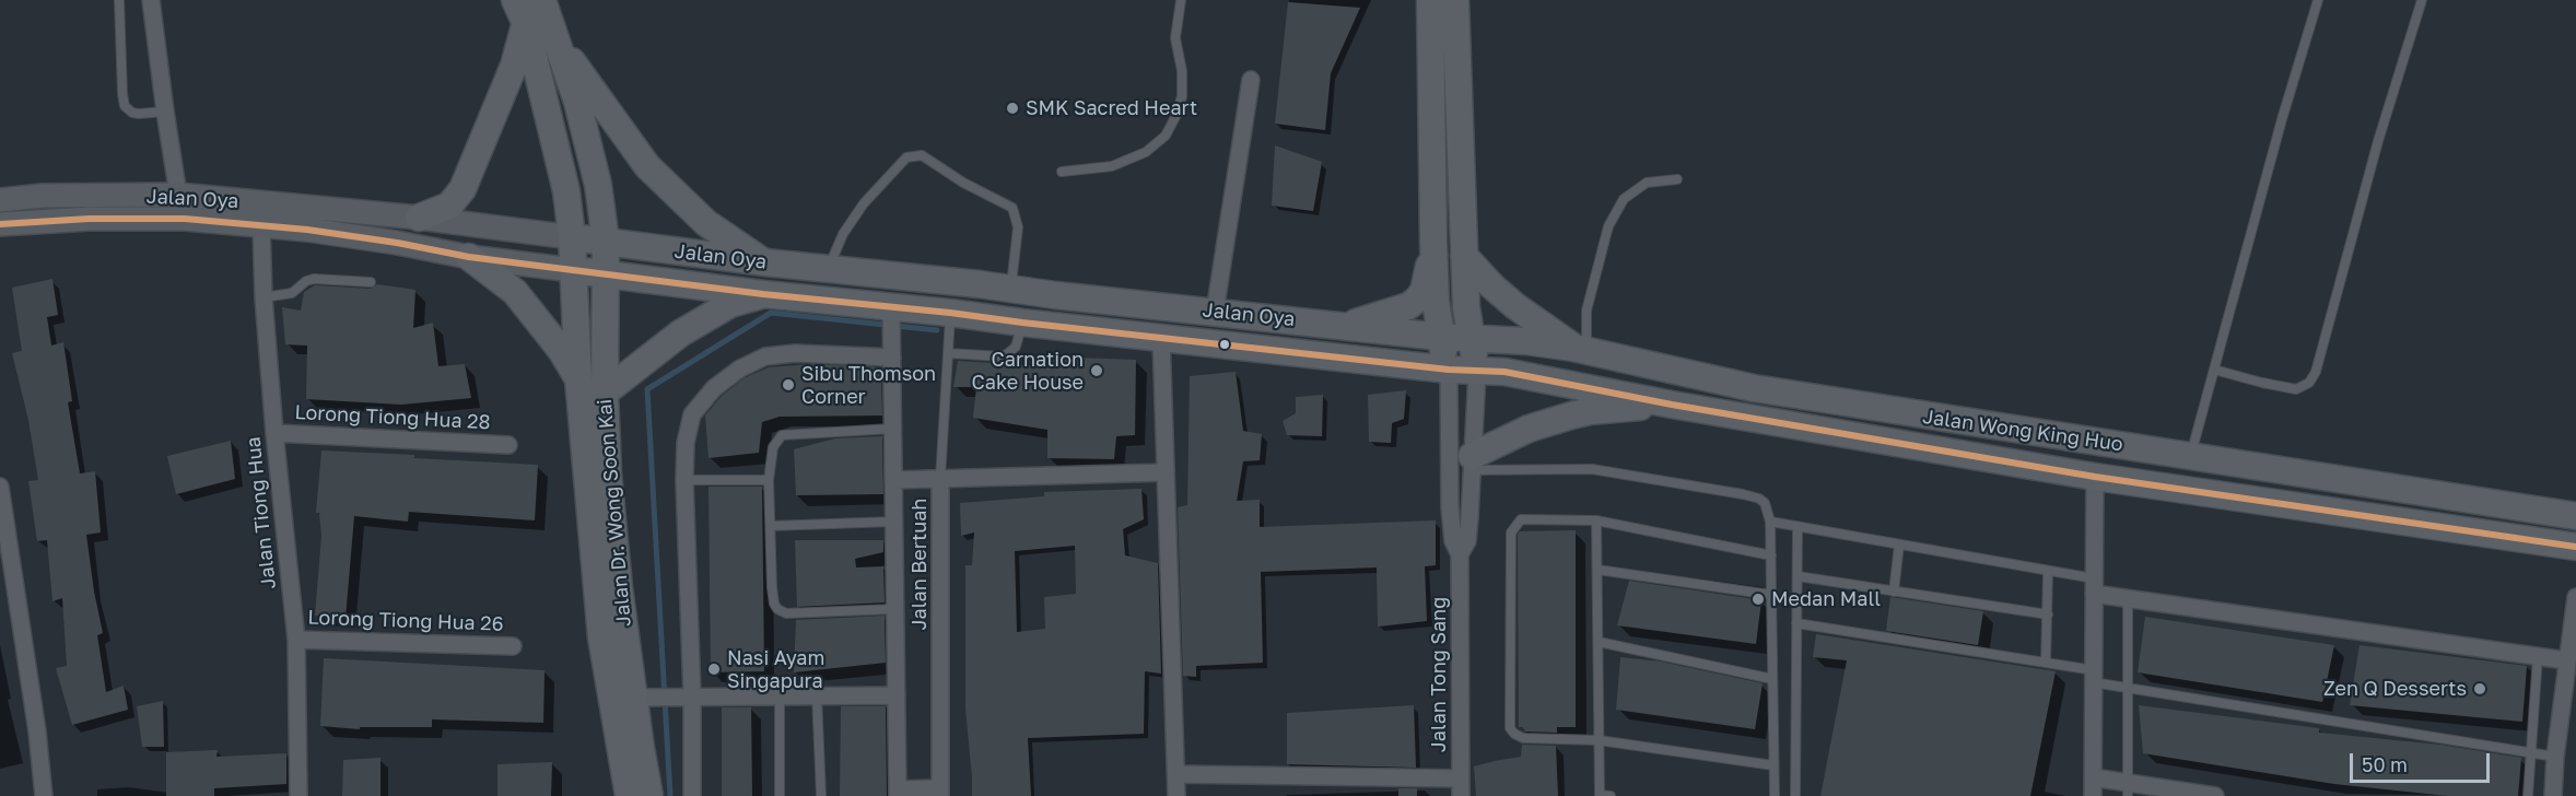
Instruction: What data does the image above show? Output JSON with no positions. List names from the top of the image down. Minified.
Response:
{"streets":{"main road":["Jalan Oya","Jalan Wong King Huo","Jalan Dr. Wong Soon Kai"],"street":["Lorong Tiong Hua 28","Jalan Tiong Hua","Jalan Bertuah","Lorong Tiong Hua 26","Jalan Tong Sang"]},"crossings":[["Jalan Oya","Jalan Wong King Huo"],["Jalan Oya","Jalan Tiong Hua"],["Jalan Oya","Jalan Dr. Wong Soon Kai"],["Jalan Oya","Jalan Tong Sang"],["Lorong Tiong Hua 28","Jalan Tiong Hua"],["Jalan Wong King Huo","Jalan Tong Sang"],["Jalan Tiong Hua","Lorong Tiong Hua 26"]],"places":["SMK Sacred Heart","Carnation Cake House","Sibu Thomson Corner","Medan Mall","Nasi Ayam Singapura","Zen Q Desserts"],"lines":["transit line 50"],"scale_bar":"50 m"}
